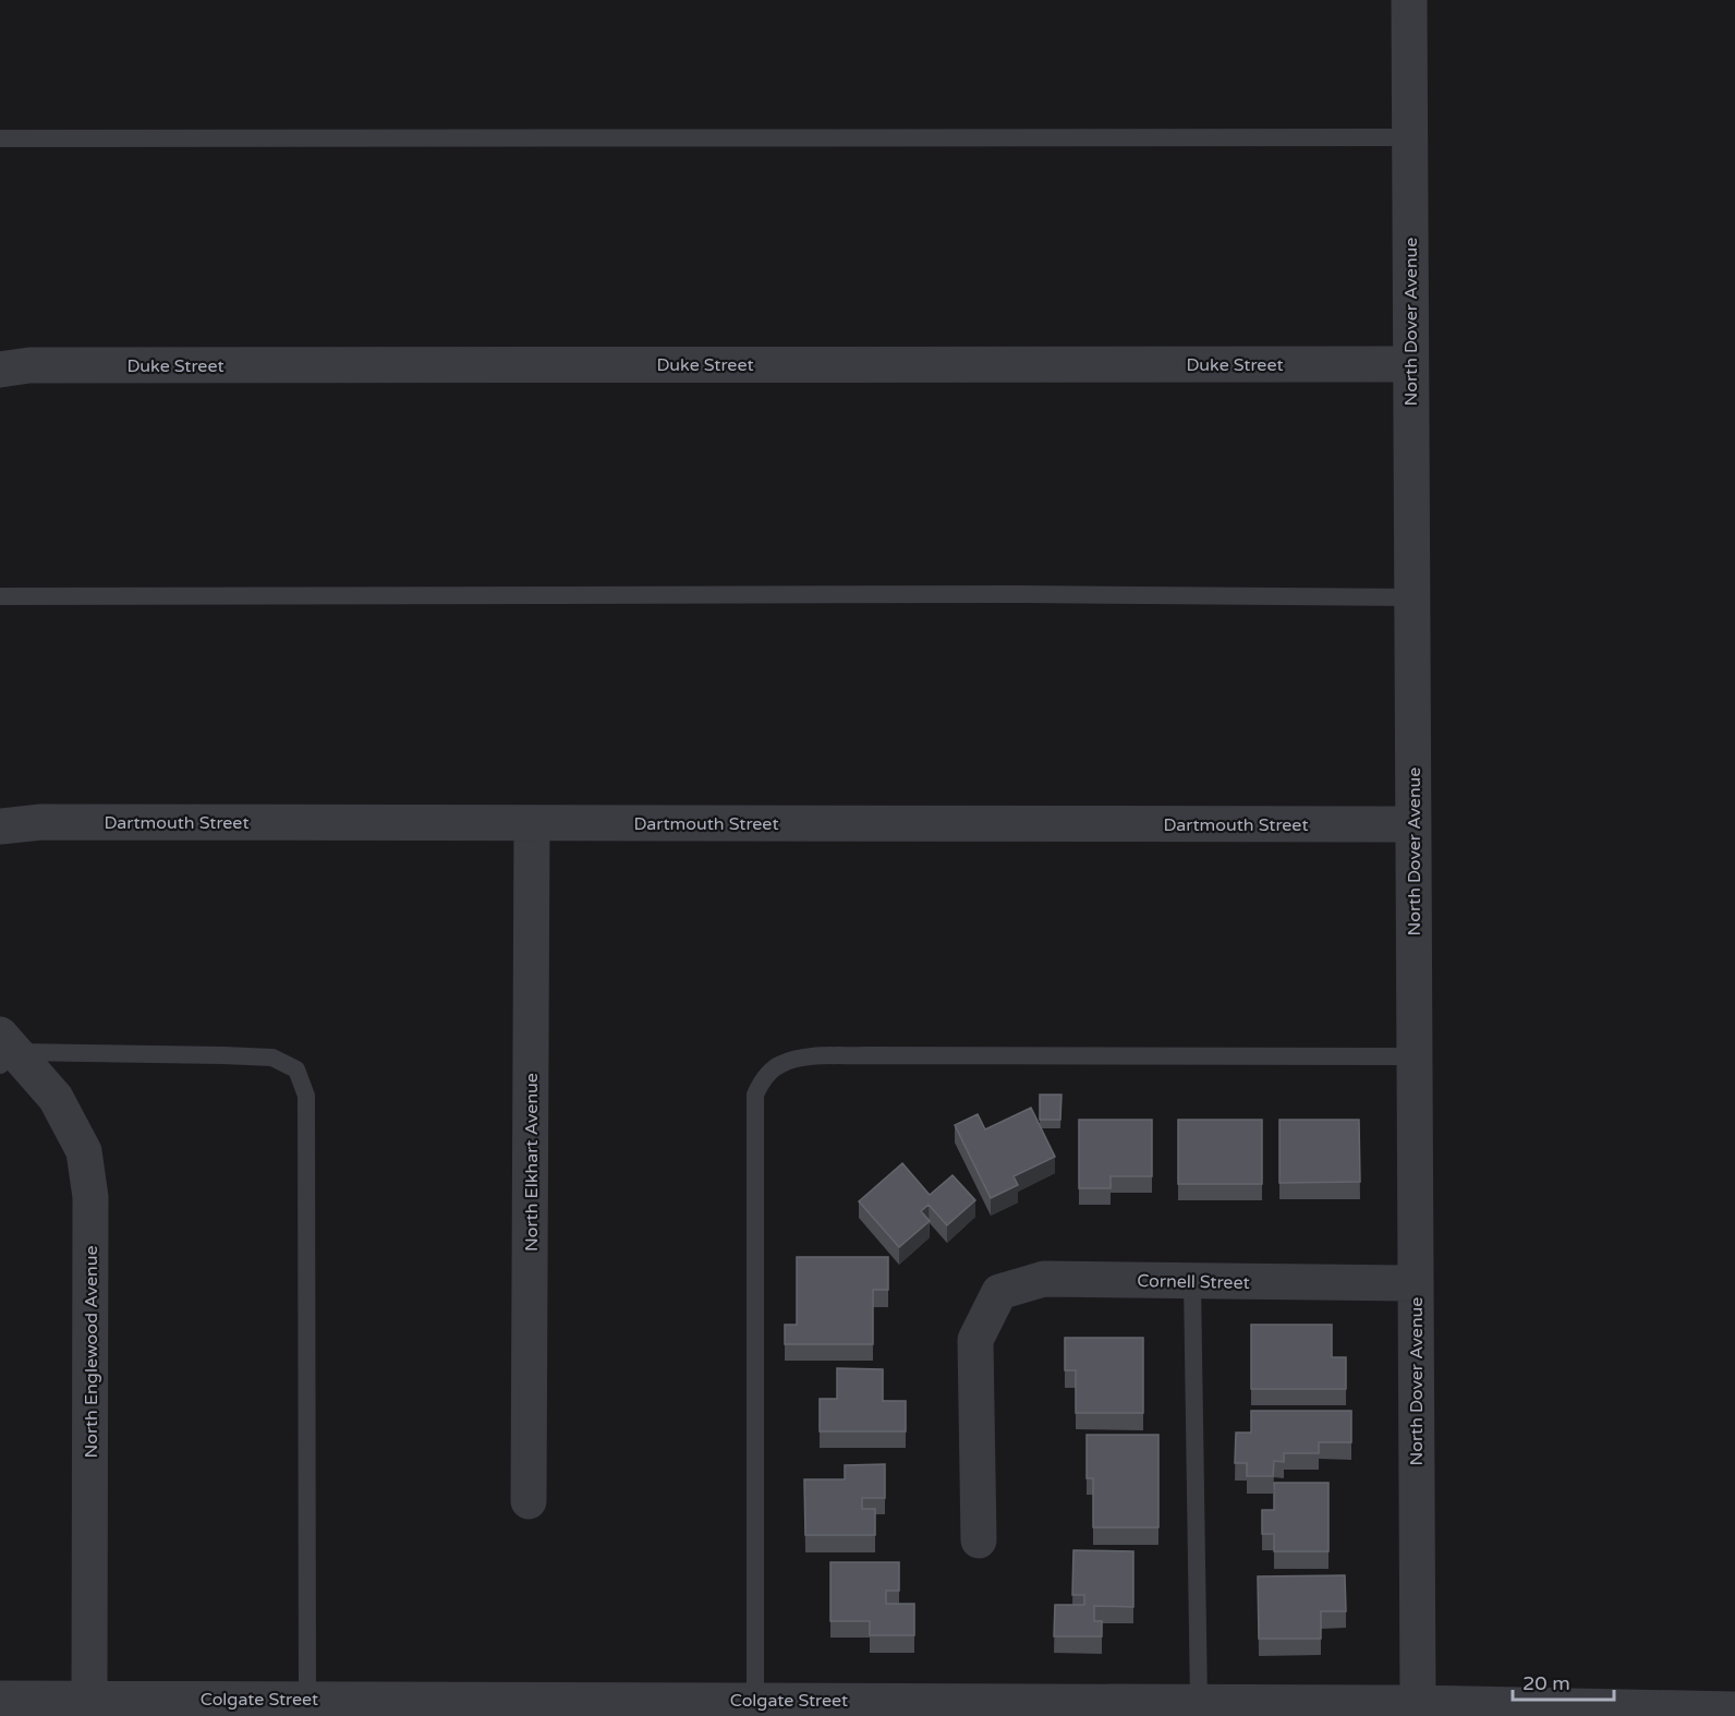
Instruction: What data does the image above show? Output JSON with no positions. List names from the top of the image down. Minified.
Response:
{"streets":{"street":["North Dover Avenue","Duke Street","Dartmouth Street","North Elkhart Avenue","Cornell Street","North Englewood Avenue","Colgate Street"]},"crossings":[["North Dover Avenue","Duke Street"],["North Dover Avenue","Dartmouth Street"],["North Dover Avenue","Cornell Street"],["North Dover Avenue","Colgate Street"],["Dartmouth Street","North Elkhart Avenue"],["North Englewood Avenue","Colgate Street"]],"scale_bar":"20 m"}
